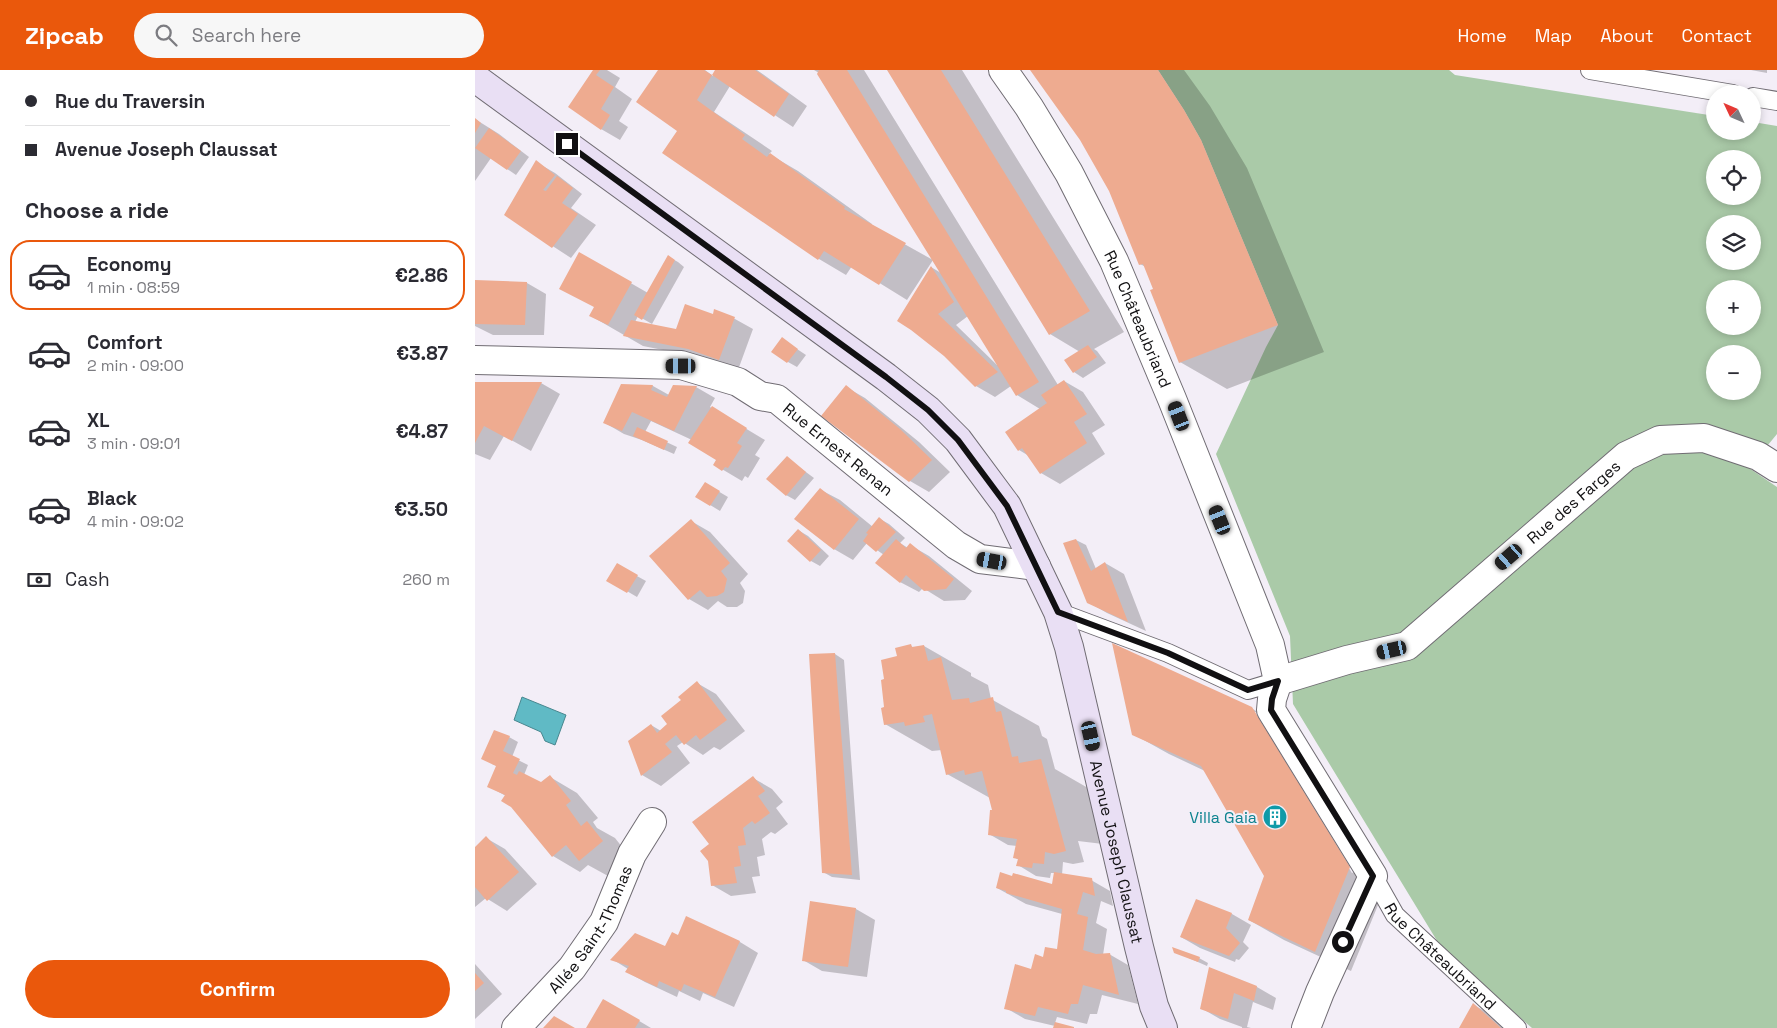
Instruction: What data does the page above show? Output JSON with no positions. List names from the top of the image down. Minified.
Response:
{"streets":{"main road":["Avenue Joseph Claussat"],"street":["Rue Châteaubriand","Rue Ernest Renan","Rue des Farges","Allée Saint-Thomas"]},"crossings":[["Rue Châteaubriand","Rue des Farges"],["Rue Ernest Renan","Avenue Joseph Claussat"],["Rue des Farges","Avenue Joseph Claussat"]],"places":{"building":["Villa Gaia"]},"north":"top left","page":{"header":"Zipcab","search":"Search here","nav":["Home","Map","About","Contact"],"banner":["Rue du Traversin","Avenue Joseph Claussat"],"map_buttons":["+","−"],"heading":"Choose a ride","list":[{"name":"Economy","note":"1 min · 08:59","value":"€2.86"},{"name":"Comfort","note":"2 min · 09:00","value":"€3.87"},{"name":"XL","note":"3 min · 09:01","value":"€4.87"},{"name":"Black","note":"4 min · 09:02","value":"€3.50"}],"pay":["Cash","260 m"],"buttons":"Confirm"}}
